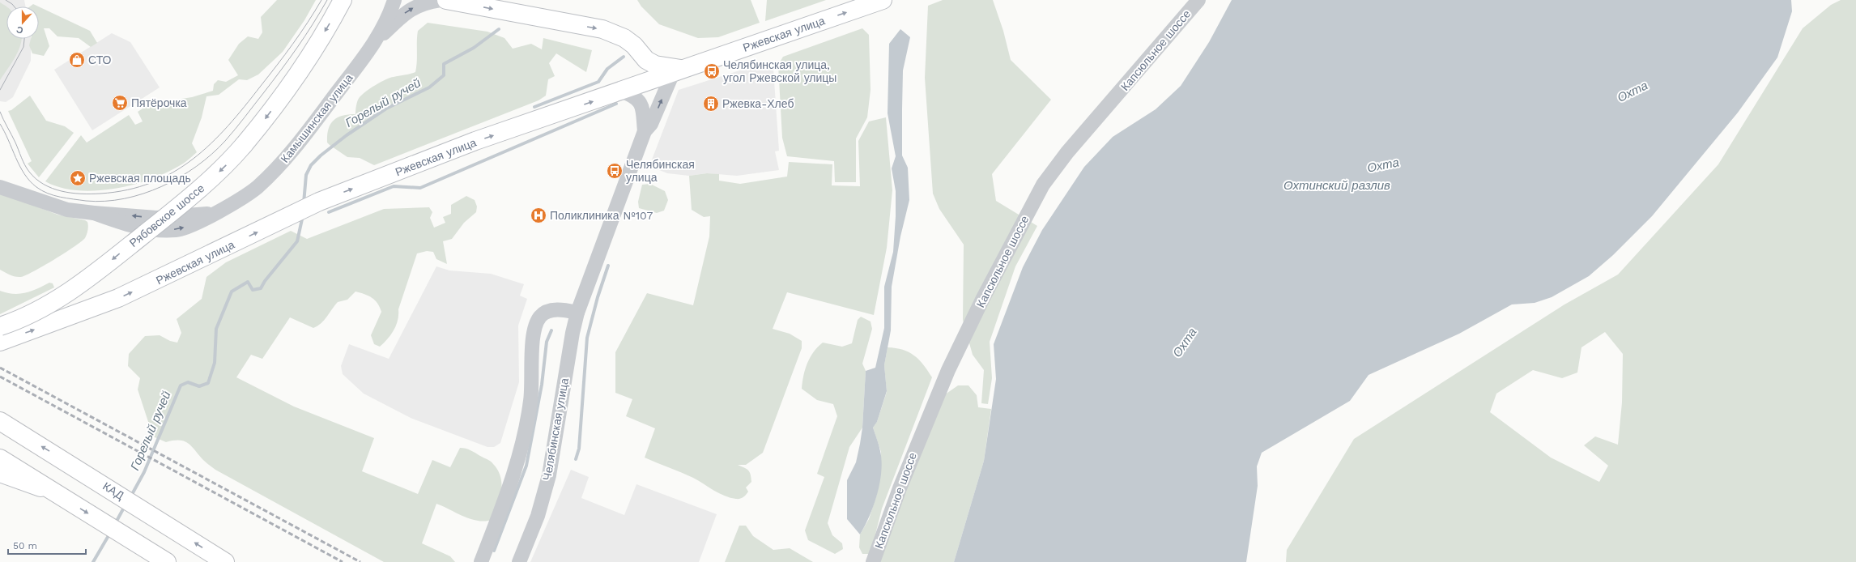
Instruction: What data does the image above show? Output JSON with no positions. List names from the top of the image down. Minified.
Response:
{"streets":{"main road":["Ржевская улица","Рябовское шоссе","КАД"],"street":["Капсюльное шоссе","Камышинская улица","Челябинская улица"]},"crossings":[["Ржевская улица","Челябинская улица"]],"one_way":["Ржевская улица","Рябовское шоссе"],"water":["Охта","Горелый ручей","Охтинский разлив"],"places":{"shop":["СТО"],"bus stop":["Челябинская улица, угол Ржевской улицы","Челябинская улица"],"supermarket":["Пятёрочка"],"building":["Ржевка-Хлеб"],"place":["Ржевская площадь"],"hospital":["Поликлиника №107"]},"scale_bar":"50 m","north":"bottom"}
